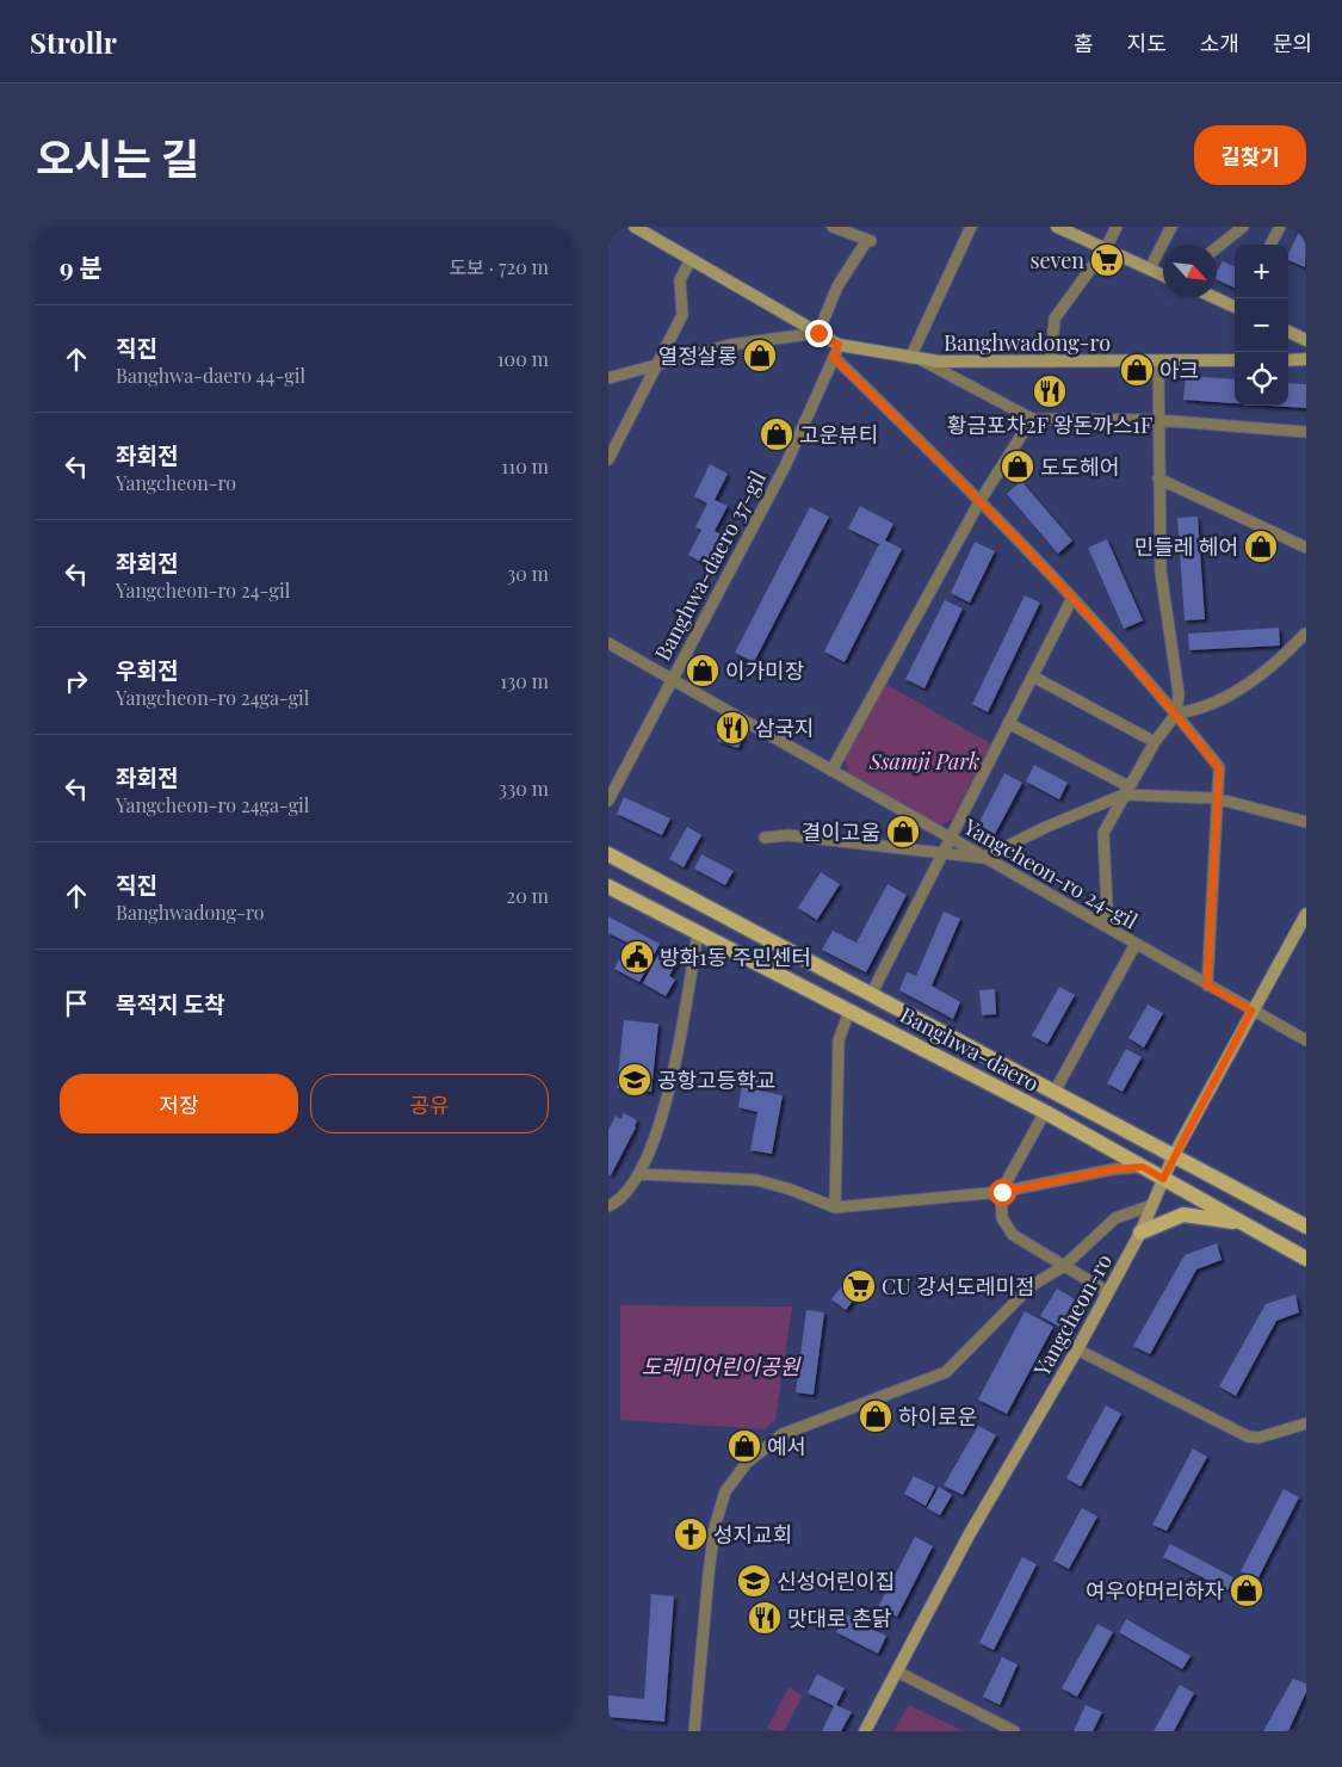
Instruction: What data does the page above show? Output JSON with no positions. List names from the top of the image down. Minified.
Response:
{"streets":{"main road":["Banghwadong-ro","Banghwa-daero","Yangcheon-ro"],"street":["Banghwa-daero 37-gil","Yangcheon-ro 24-gil"]},"crossings":[["Banghwadong-ro","Banghwa-daero 37-gil"],["Banghwa-daero 37-gil","Yangcheon-ro 24-gil"],["Yangcheon-ro 24-gil","Yangcheon-ro"],["Banghwa-daero","Yangcheon-ro"]],"parks":["Ssamji Park","도레미어린이공원"],"places":{"supermarket":["seven","CU 강서도레미점"],"shop":["열정살롱","아크","고운뷰티","도도헤어","민들레 헤어","이가미장","결이고움","하이로운","예서","여우야머리하자"],"restaurant":["황금포차2F 왕돈까스1F","삼국지","맛대로 촌닭"],"public building":["방화1동 주민센터"],"school or university":["공항고등학교","신성어린이집"],"church":["성지교회"]},"north":"bottom right","page":{"header":"Strollr","nav":["홈","지도","소개","문의"],"title":"오시는 길","buttons":["길찾기",["저장","공유"]],"heading":["9 분","도보 · 720 m"],"map_buttons":["+","−"],"list":[["직진","Banghwa-daero 44-gil","100 m"],["좌회전","Yangcheon-ro","110 m"],["좌회전","Yangcheon-ro 24-gil","30 m"],["우회전","Yangcheon-ro 24ga-gil","130 m"],["좌회전","Yangcheon-ro 24ga-gil","330 m"],["직진","Banghwadong-ro","20 m"],"목적지 도착"]}}
